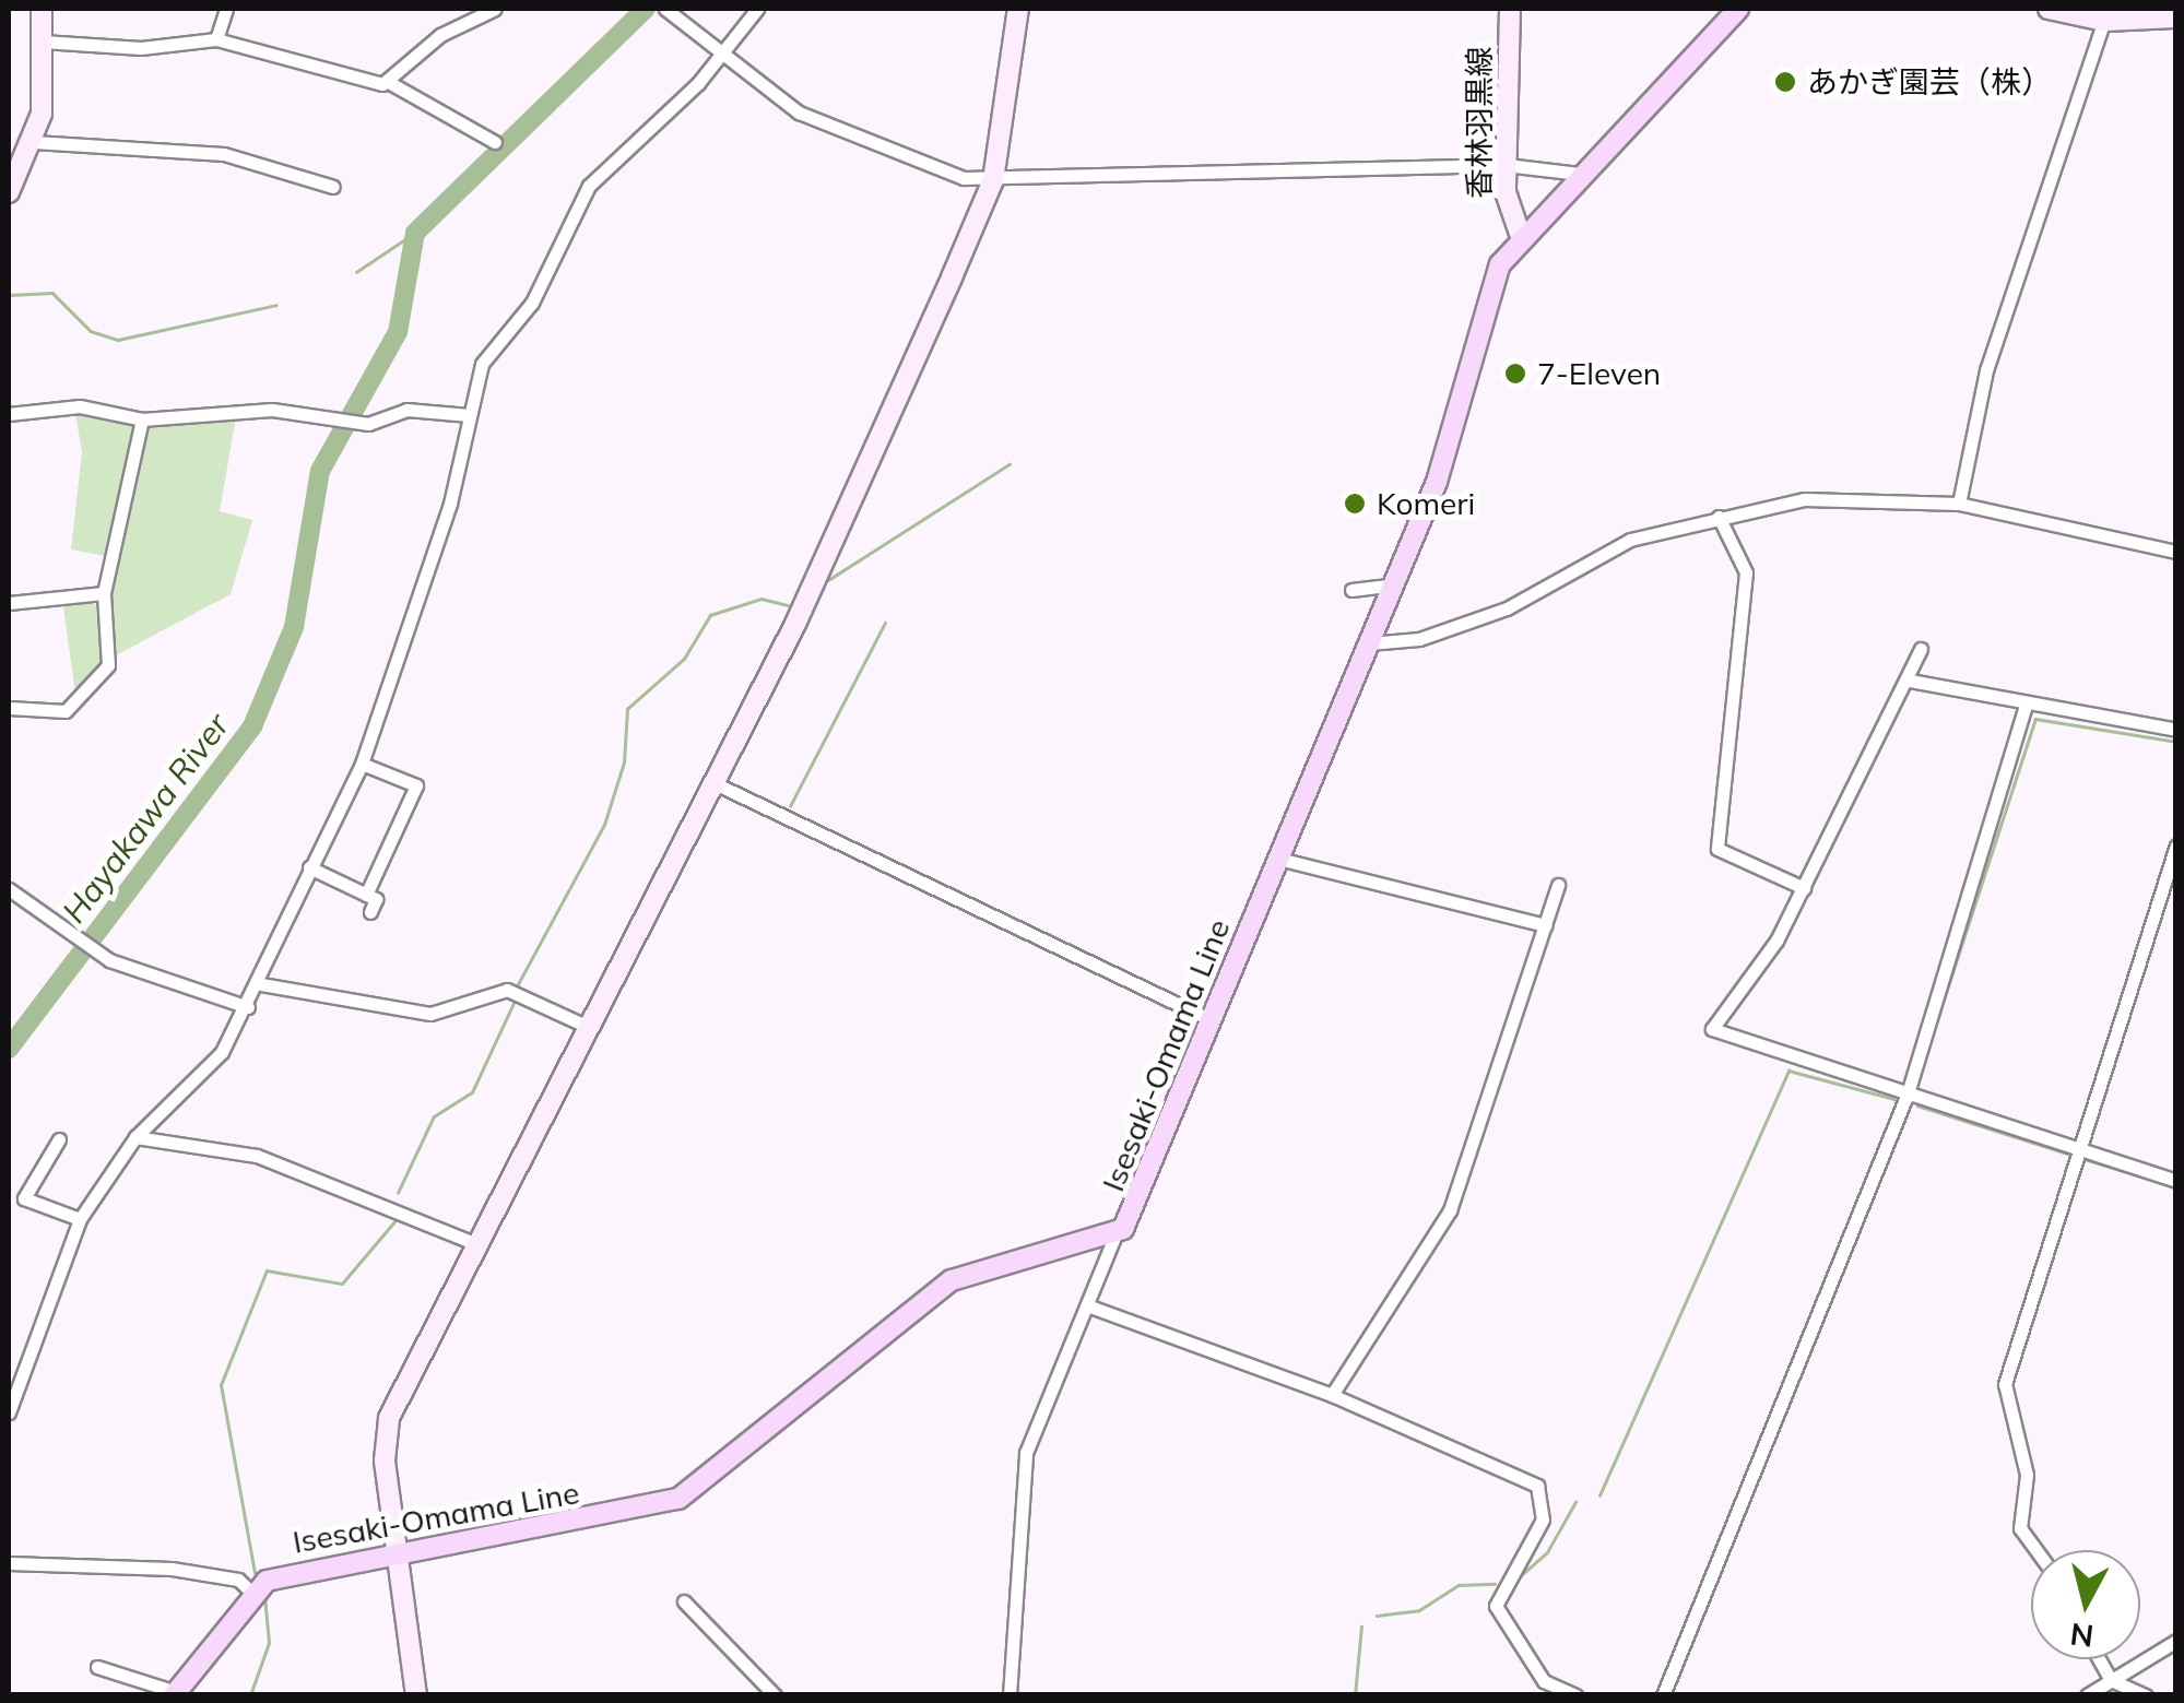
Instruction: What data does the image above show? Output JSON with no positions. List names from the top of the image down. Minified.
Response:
{"streets":{"main road":["Isesaki-Omama Line"],"street":["香林羽黒線"]},"crossings":[["香林羽黒線","Isesaki-Omama Line"]],"water":["Hayakawa River"],"places":["あかぎ園芸（株）","7-Eleven","Komeri"],"north":"bottom"}
